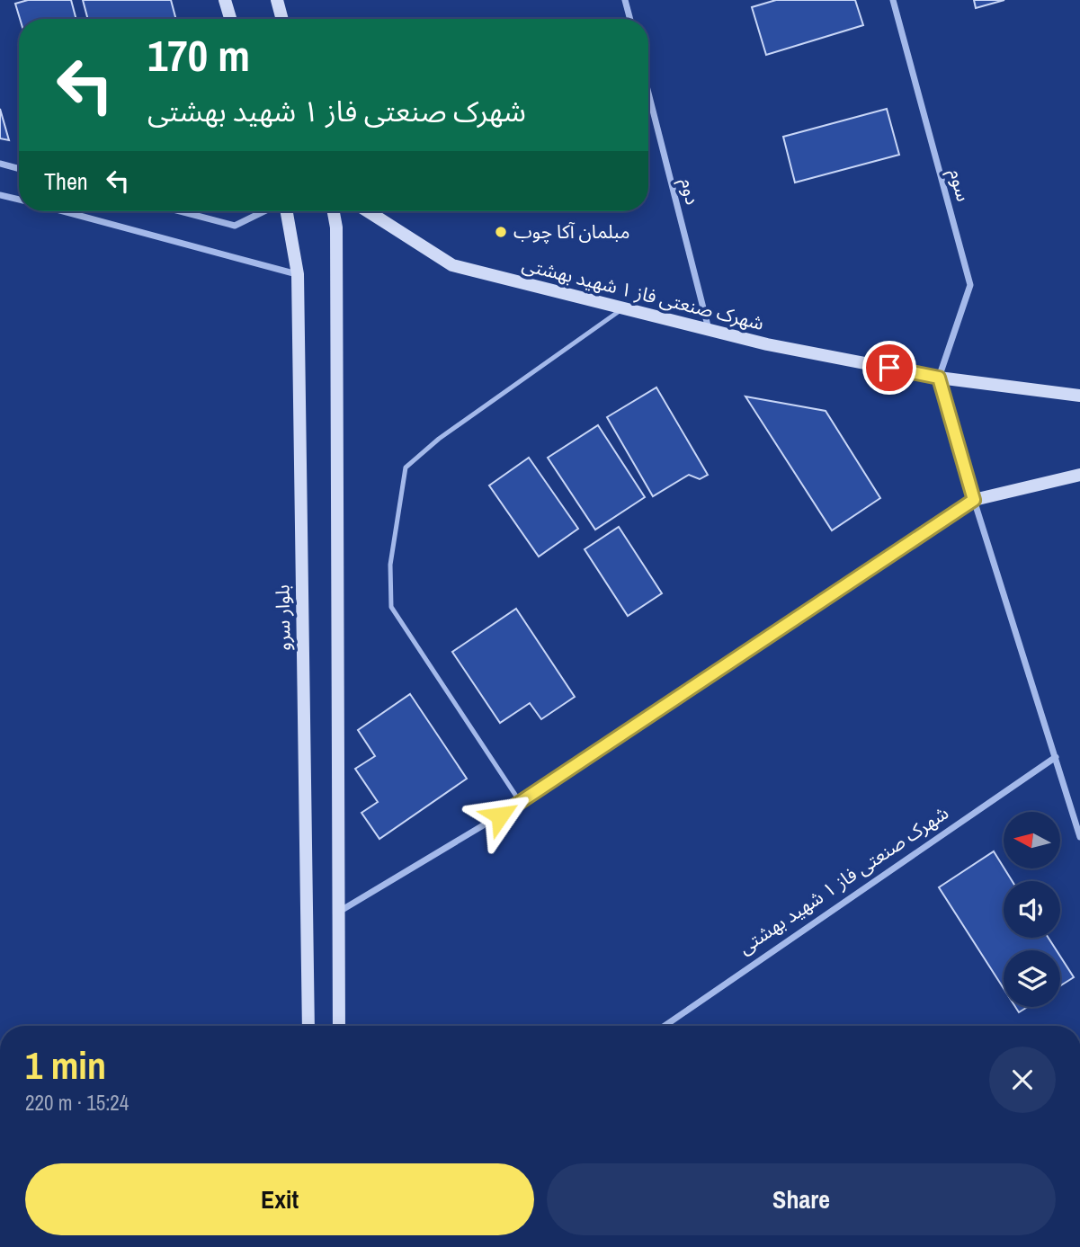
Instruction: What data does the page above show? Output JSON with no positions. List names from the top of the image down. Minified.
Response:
{"streets":{"street":["سوم","دوم","شهرک صنعتی فاز ۱ شهید بهشتی","بلوار سرو"]},"crossings":[["سوم","شهرک صنعتی فاز ۱ شهید بهشتی"],["دوم","شهرک صنعتی فاز ۱ شهید بهشتی"]],"places":["مبلمان آکا چوب"],"north":"left","page":{"turn":["170 m","شهرک صنعتی فاز ۱ شهید بهشتی"],"then":"Then","heading":["1 min","220 m · 15:24"],"buttons":["Exit","Share"]}}
